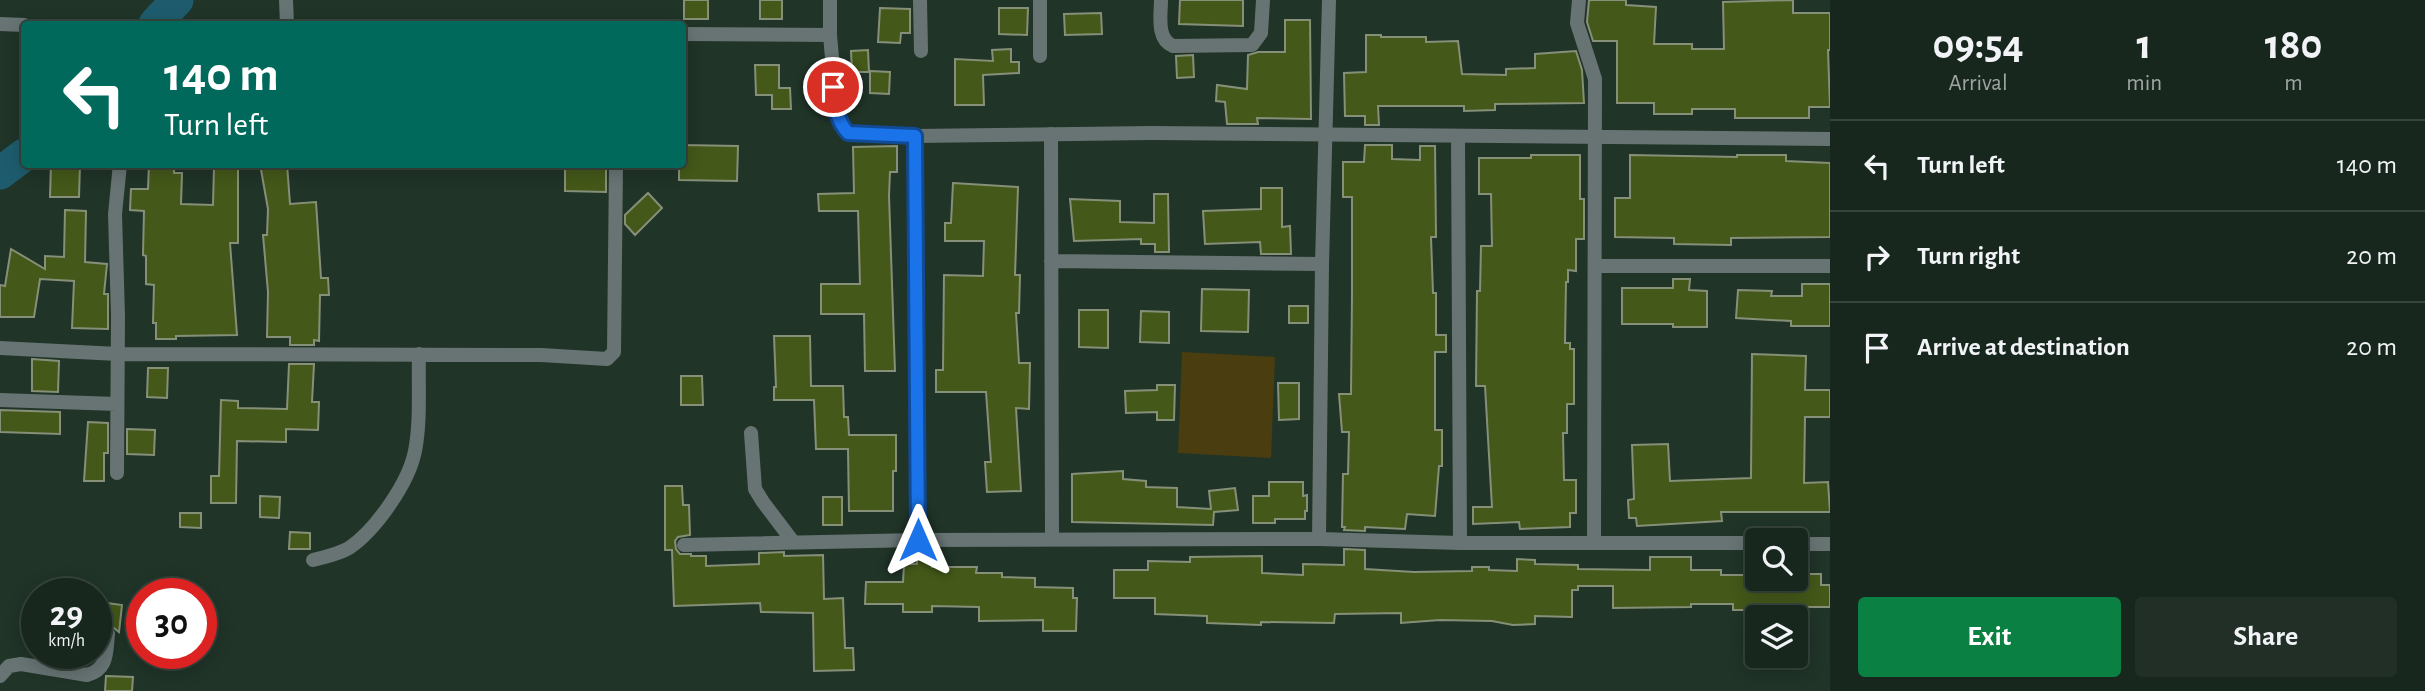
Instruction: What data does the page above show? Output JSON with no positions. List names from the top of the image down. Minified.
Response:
{"page":{"eta":["09:54","Arrival","1","min","180","m"],"turn":["140 m","Turn left"],"list":[{"name":"Turn left","value":"140 m"},{"name":"Turn right","value":"20 m"},{"name":"Arrive at destination","value":"20 m"}],"speed":"29 km/h","limit":"30","buttons":["Exit","Share"]}}
